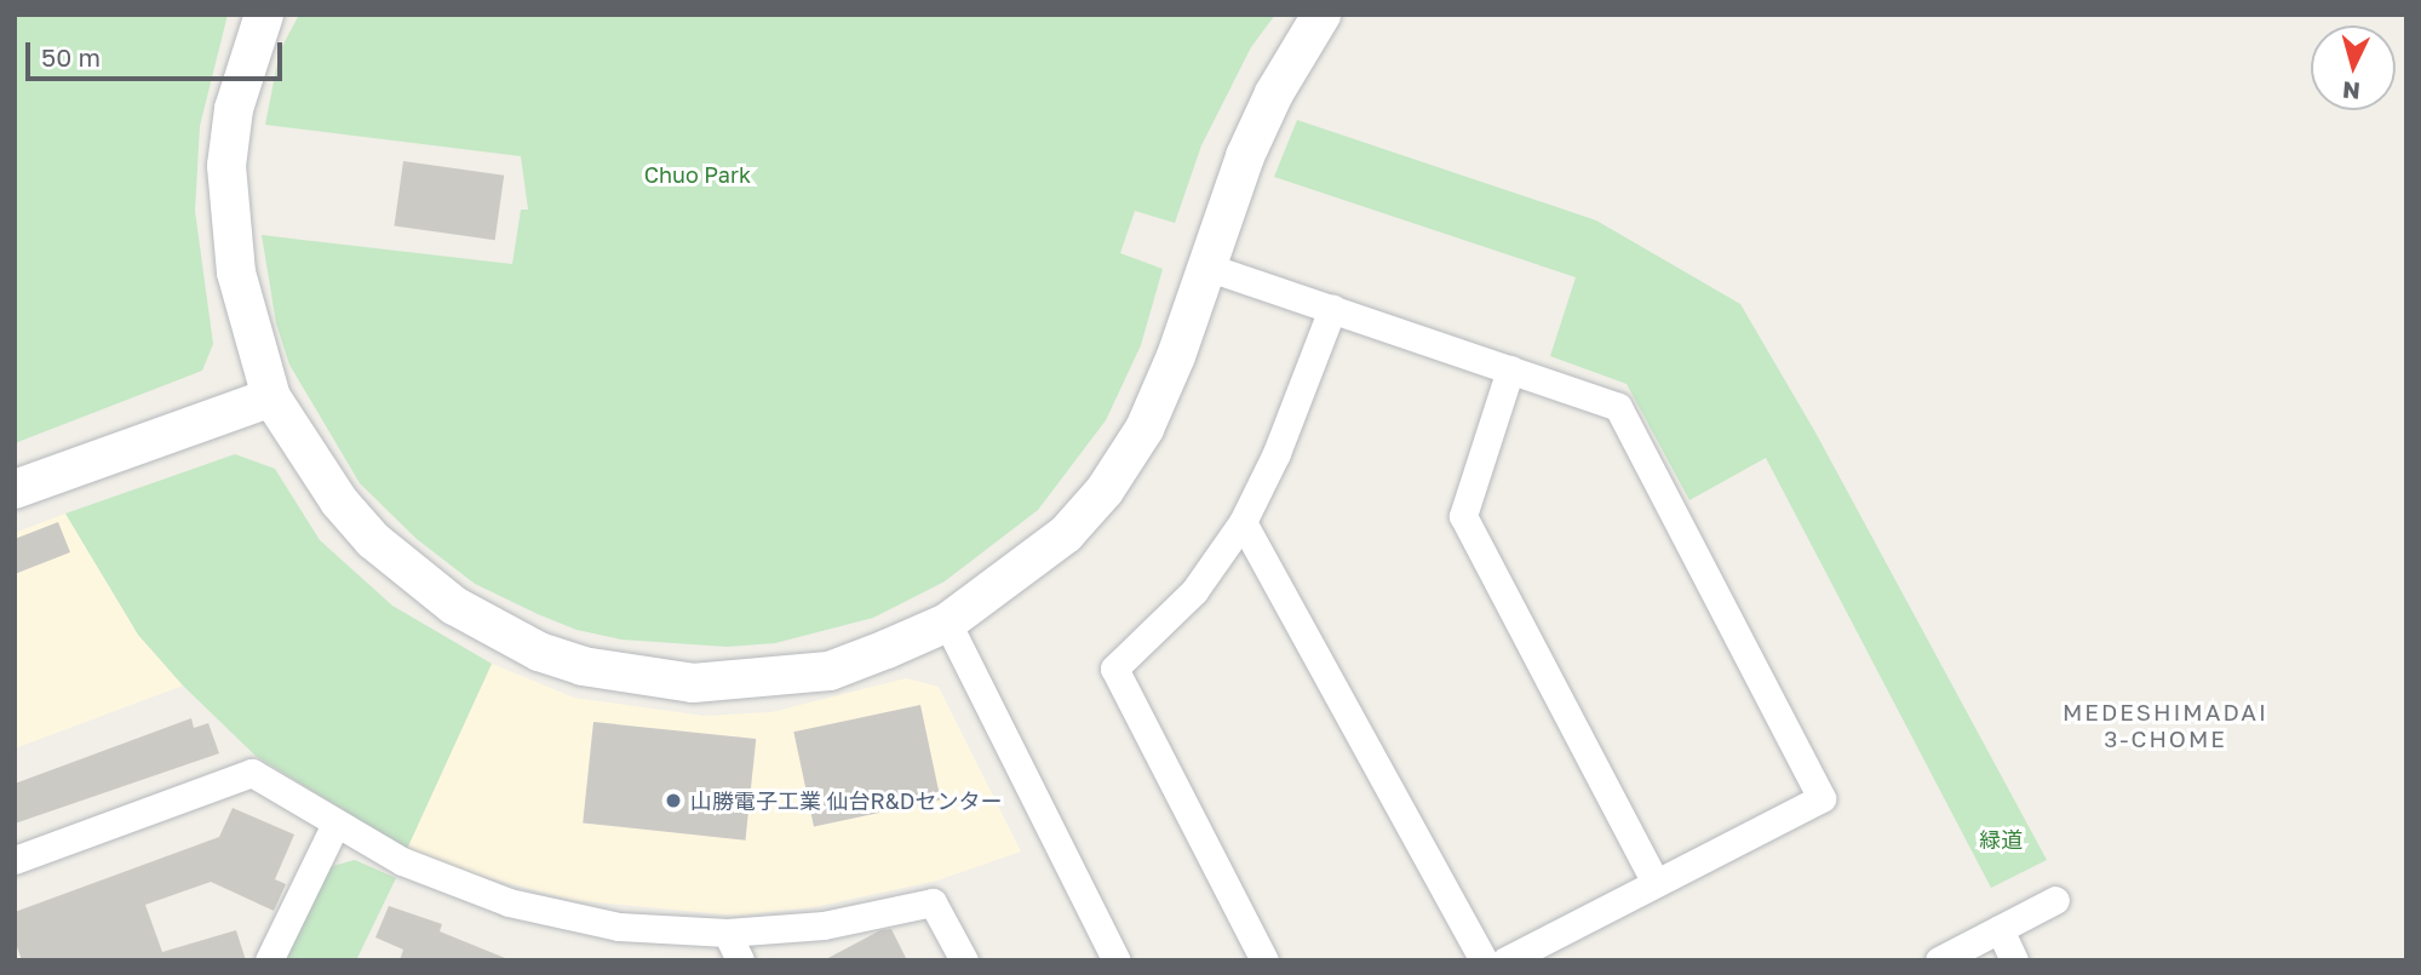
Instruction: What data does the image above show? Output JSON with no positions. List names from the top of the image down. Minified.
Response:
{"districts":["MEDESHIMADAI 3-CHOME"],"parks":["Chuo Park","緑道"],"places":["山勝電子工業 仙台R&Dセンター"],"scale_bar":"50 m","north":"bottom"}
